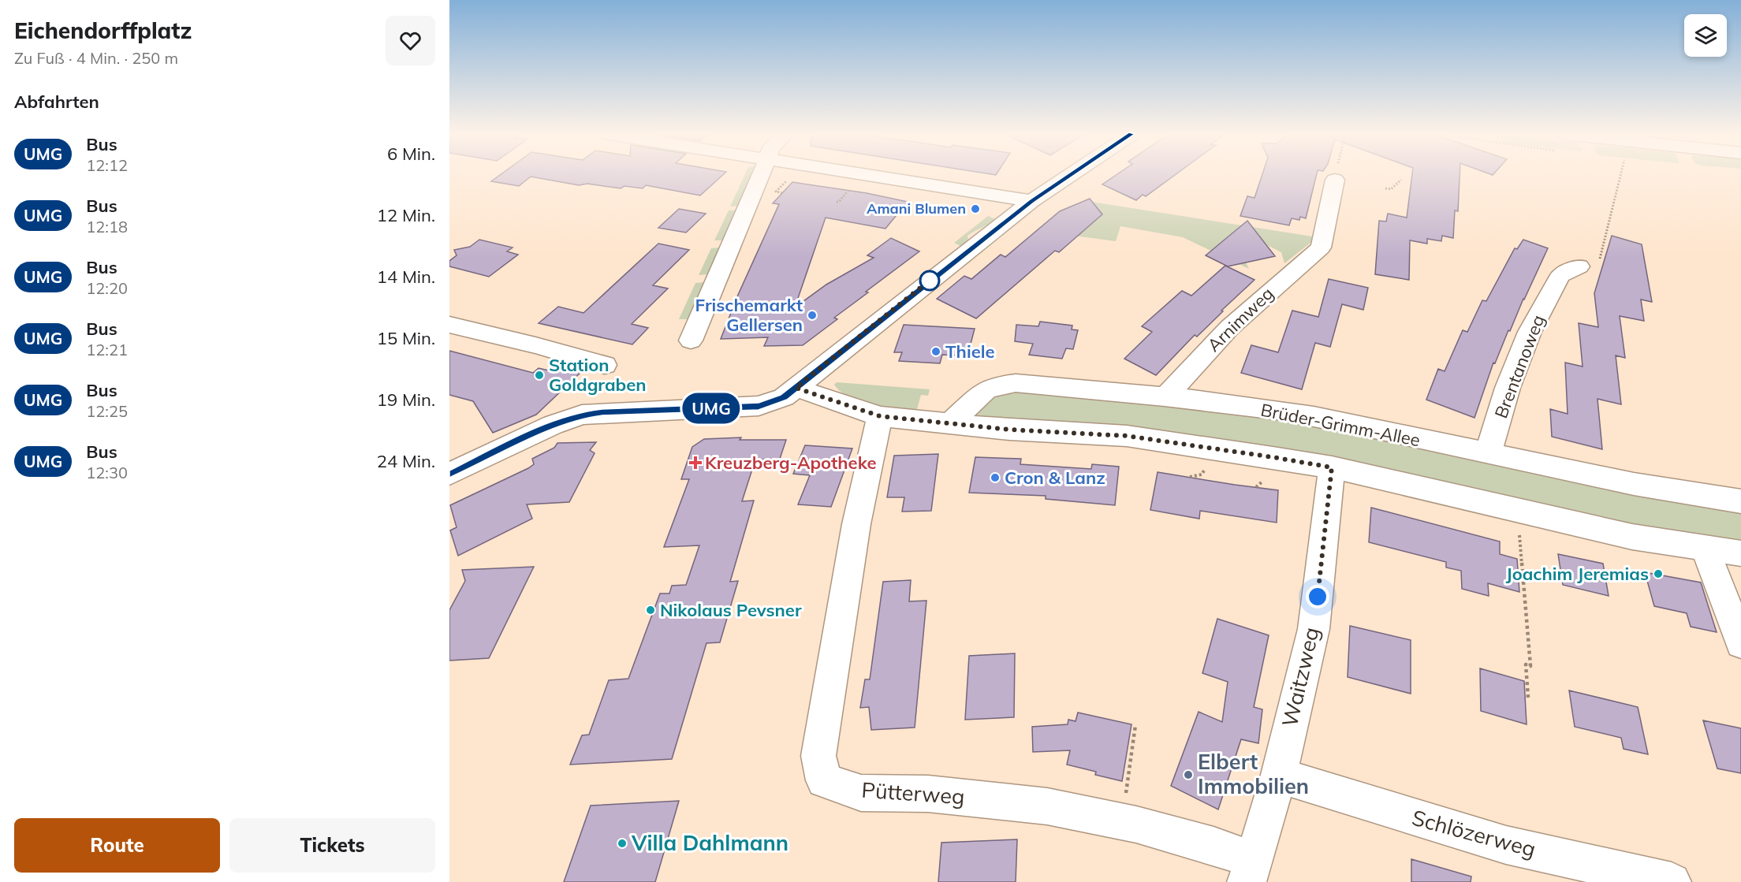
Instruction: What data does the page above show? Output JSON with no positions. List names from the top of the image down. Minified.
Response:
{"streets":{"street":["Arnimweg","Brentanoweg","Brüder-Grimm-Allee","Waitzweg","Pütterweg","Schlözerweg"]},"crossings":[["Arnimweg","Brüder-Grimm-Allee"],["Brentanoweg","Brüder-Grimm-Allee"],["Waitzweg","Pütterweg"],["Waitzweg","Schlözerweg"]],"places":{"other":["Amani Blumen","Frischemarkt Gellersen","Thiele","Station Goldgraben","Cron & Lanz","Joachim Jeremias","Nikolaus Pevsner","Elbert Immobilien","Villa Dahlmann"],"health":["Kreuzberg-Apotheke"]},"lines":["bus line UMG"],"page":{"heading":[["Eichendorffplatz","Zu Fuß · 4 Min. · 250 m"],"Abfahrten"],"on_map":"UMG","list":[{"mark":"UMG","name":"Bus","note":"12:12","value":"6 Min."},{"mark":"UMG","name":"Bus","note":"12:18","value":"12 Min."},{"mark":"UMG","name":"Bus","note":"12:20","value":"14 Min."},{"mark":"UMG","name":"Bus","note":"12:21","value":"15 Min."},{"mark":"UMG","name":"Bus","note":"12:25","value":"19 Min."},{"mark":"UMG","name":"Bus","note":"12:30","value":"24 Min."}],"buttons":["Route","Tickets"]}}
